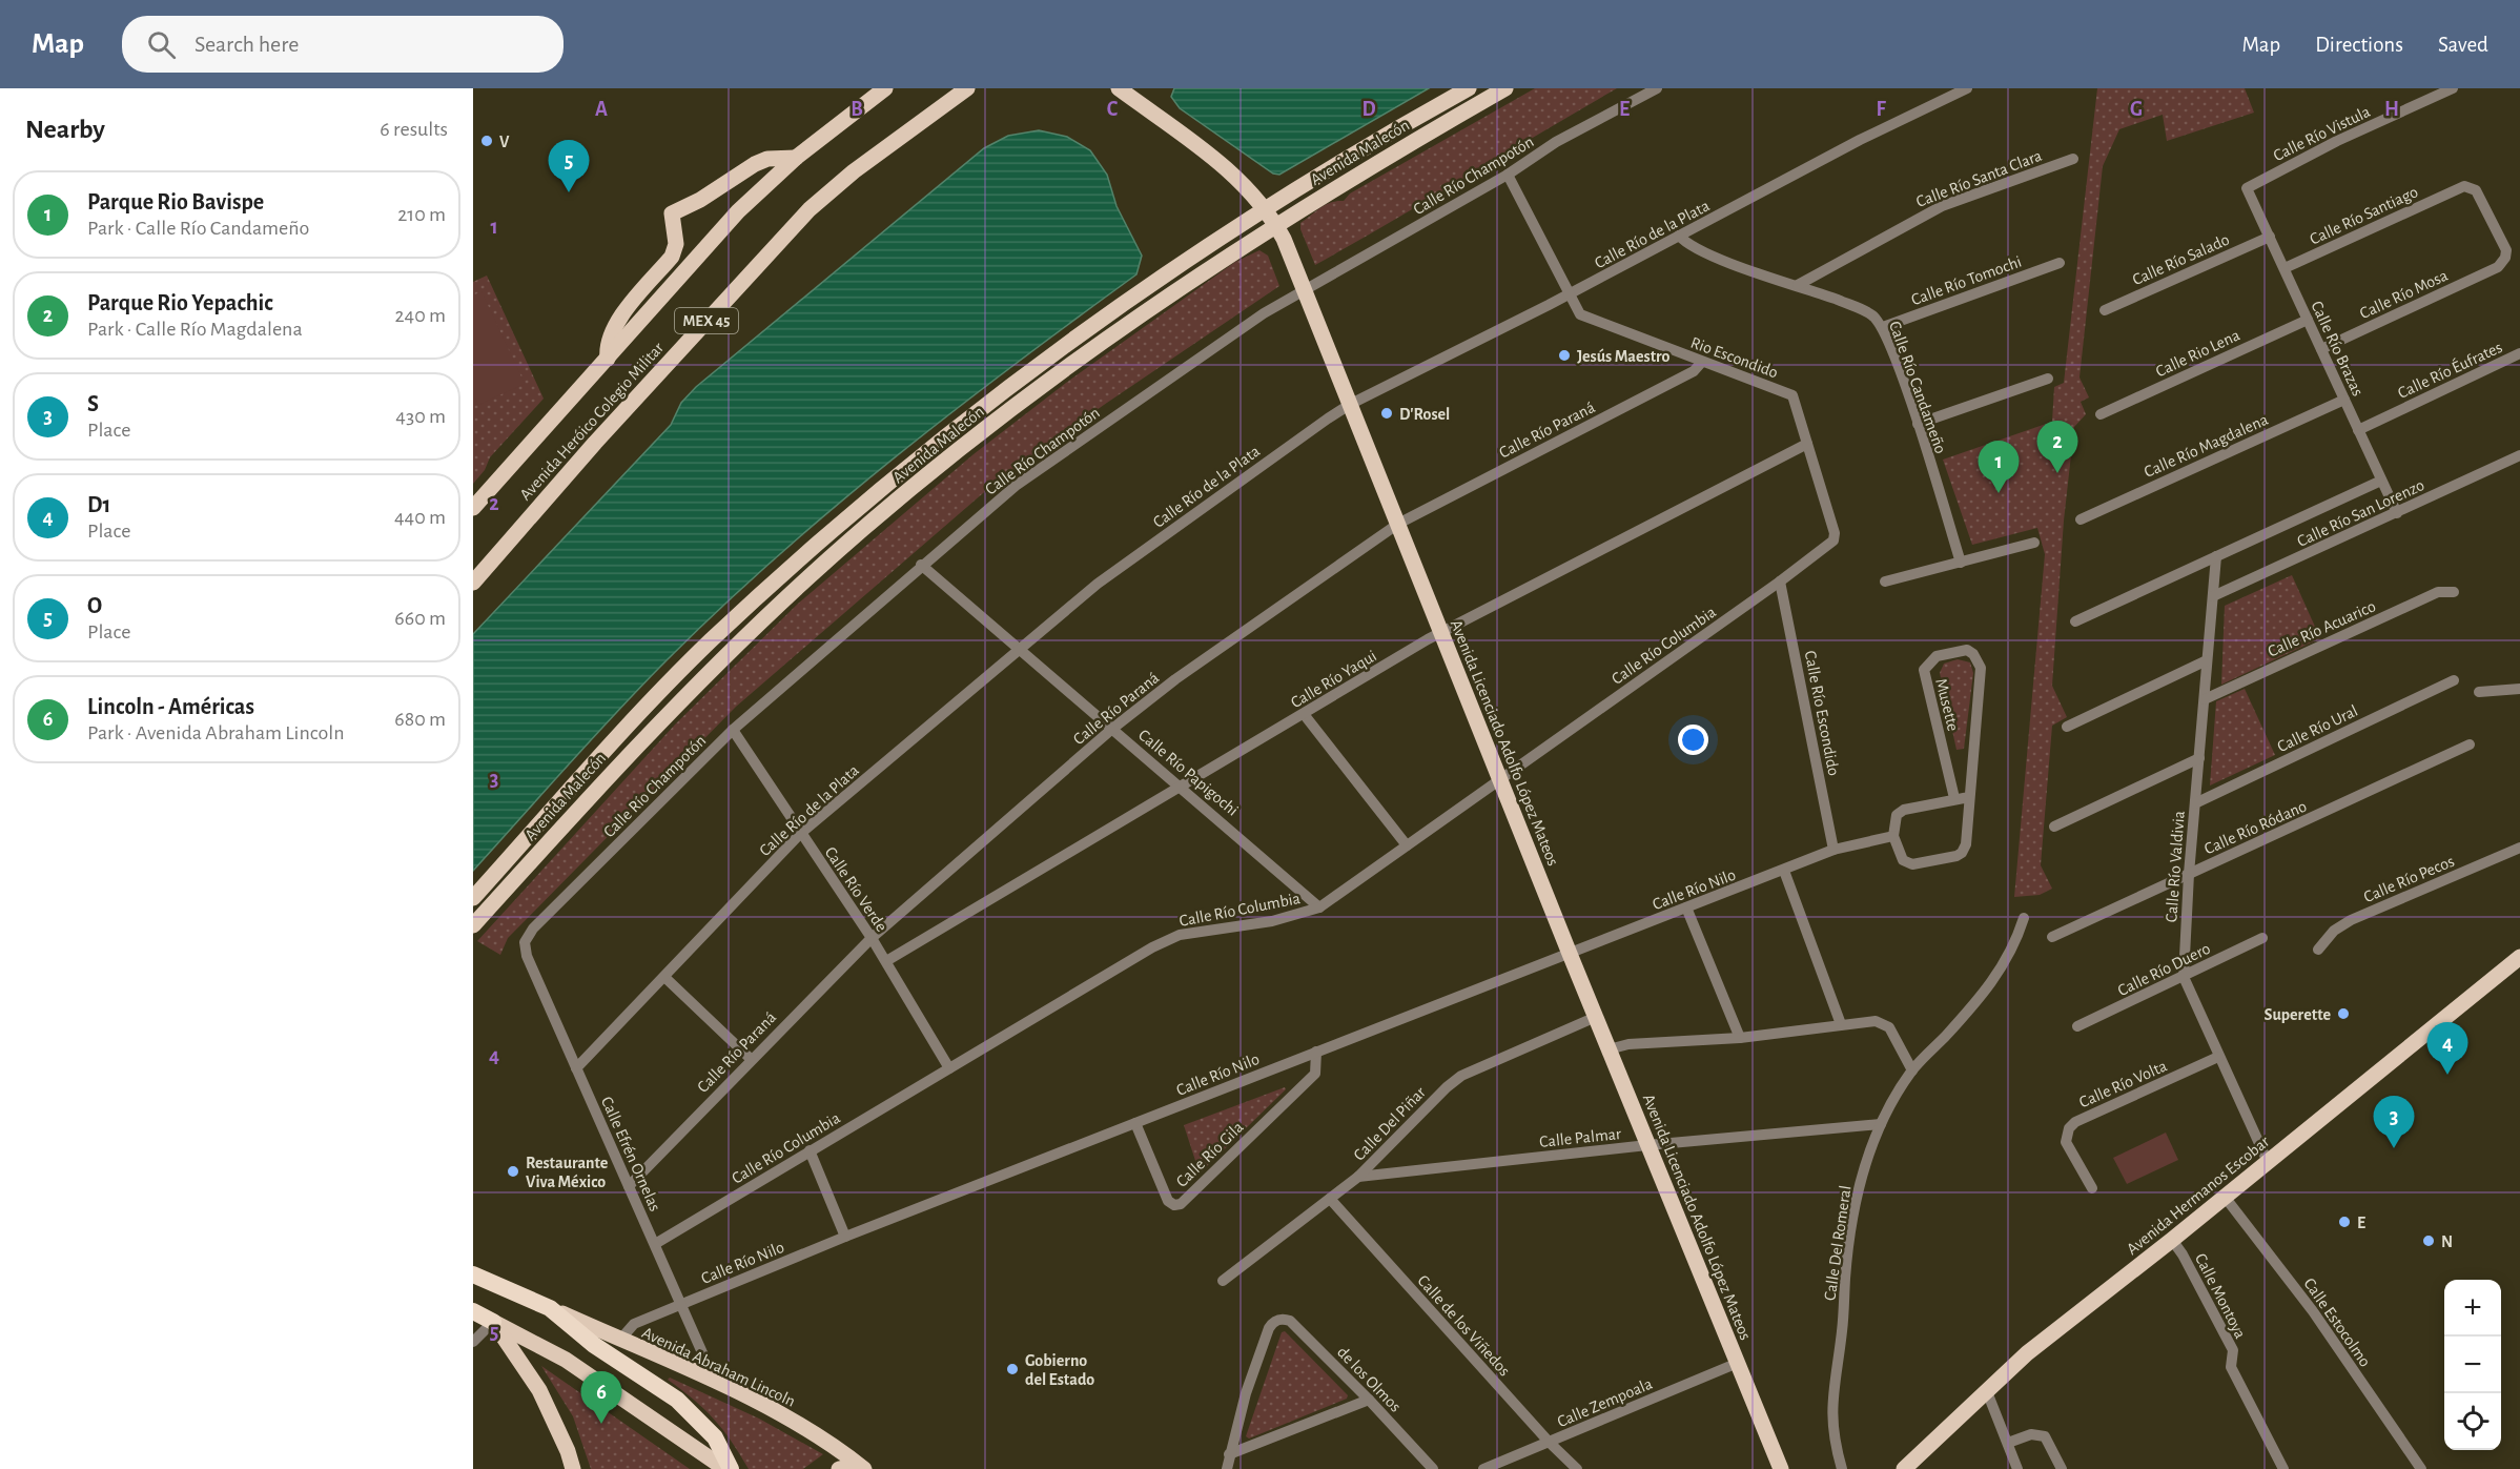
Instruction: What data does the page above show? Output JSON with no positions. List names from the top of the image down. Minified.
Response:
{"streets":{"main road":["Avenida Malecón","MEX 45","Avenida Heróico Colegio Militar","Avenida Licenciado Adolfo López Mateos","Avenida Hermanos Escobar","Avenida Abraham Lincoln"],"street":["Calle Río Vistula","Calle Río Champotón","Calle Río Santa Clara","Calle Río Santiago","Calle Río de la Plata","Calle Río Salado","Calle Río Tomochi","Calle Río Mosa","Calle Río Brazas","Calle Rio Lena","Rio Escondido","Calle Río Éufrates","Calle Río Candameño","Calle Río Paraná","Calle Río Magdalena","Calle Río San Lorenzo","Calle Río Acuarico","Calle Río Columbia","Calle Río Yaqui","Musette","Calle Río Escondido","Calle Río Ural","Calle Río Papigochi","Calle Río Ródano","Calle Río Valdivia","Calle Río Pecos","Calle Río Verde","Calle Río Nilo","Calle Río Duero","Calle Río Volta","Calle Del Piñar","Calle Palmar","Calle Efrén Ornelas","Calle Río Gila","Calle Del Romeral","Calle Montoya","Calle Estocolmo","Calle de los Viñedos","de los Olmos","Calle Zempoala"]},"crossings":[["Calle Río Vistula","Calle Río Brazas"],["Avenida Malecón","Avenida Licenciado Adolfo López Mateos"],["Calle Río Champotón","Rio Escondido"],["Calle Río Champotón","Avenida Licenciado Adolfo López Mateos"],["Calle Río Champotón","Calle Río Papigochi"],["Calle Río Champotón","Calle Río Verde"],["Calle Río Champotón","Calle Efrén Ornelas"],["Calle Río Santa Clara","Calle Río Candameño"],["Calle Río Santiago","Calle Río Mosa"],["Calle Río Santiago","Calle Río Brazas"],["Calle Río de la Plata","Rio Escondido"],["Calle Río de la Plata","Calle Río Candameño"],["Calle Río de la Plata","Avenida Licenciado Adolfo López Mateos"],["Calle Río de la Plata","Calle Río Papigochi"],["Calle Río de la Plata","Calle Río Verde"],["Calle Río de la Plata","Calle Efrén Ornelas"],["Calle Río Salado","Calle Río Brazas"],["Calle Río Tomochi","Calle Río Candameño"],["Calle Río Mosa","Calle Río Brazas"],["Calle Río Brazas","Calle Rio Lena"],["Calle Río Brazas","Calle Río Éufrates"],["Calle Río Brazas","Calle Río Magdalena"],["Calle Río Brazas","Calle Río San Lorenzo"],["Rio Escondido","Calle Río Paraná"],["Rio Escondido","Calle Río Columbia"],["Rio Escondido","Calle Río Yaqui"],["Calle Río Paraná","Avenida Licenciado Adolfo López Mateos"],["Calle Río Paraná","Calle Río Papigochi"],["Calle Río Paraná","Calle Río Verde"],["Calle Río Paraná","Calle Efrén Ornelas"],["Calle Río San Lorenzo","Calle Río Valdivia"],["Calle Río Acuarico","Calle Río Valdivia"],["Calle Río Columbia","Calle Río Escondido"],["Calle Río Columbia","Avenida Licenciado Adolfo López Mateos"],["Calle Río Columbia","Calle Río Papigochi"],["Calle Río Columbia","Calle Río Verde"],["Calle Río Columbia","Calle Efrén Ornelas"],["Calle Río Yaqui","Avenida Licenciado Adolfo López Mateos"],["Calle Río Yaqui","Calle Río Papigochi"],["Calle Río Yaqui","Calle Río Verde"],["Calle Río Escondido","Calle Río Nilo"],["Calle Río Ural","Calle Río Valdivia"],["Avenida Licenciado Adolfo López Mateos","Calle Río Nilo"],["Avenida Licenciado Adolfo López Mateos","Calle Del Piñar"],["Avenida Licenciado Adolfo López Mateos","Calle Palmar"],["Avenida Licenciado Adolfo López Mateos","Calle Zempoala"],["Calle Río Ródano","Calle Río Valdivia"],["Calle Río Valdivia","Calle Río Duero"],["Calle Río Valdivia","Calle Río Volta"],["Calle Río Valdivia","Avenida Hermanos Escobar"],["Calle Río Nilo","Calle Efrén Ornelas"],["Calle Río Nilo","Calle Río Gila"],["Calle Río Nilo","Avenida Abraham Lincoln"],["Calle Del Piñar","Calle Palmar"],["Calle Del Piñar","Calle de los Viñedos"],["Calle Palmar","Calle Del Romeral"],["Calle Efrén Ornelas","Avenida Abraham Lincoln"],["Avenida Hermanos Escobar","Calle Montoya"],["Avenida Hermanos Escobar","Calle Estocolmo"],["Calle de los Viñedos","Calle Zempoala"]],"places":["V","Jesús Maestro","D'Rosel","Superette","Restaurante Viva México","E","N","Gobierno del Estado"],"page":{"header":"Map","search":"Search here","nav":["Map","Directions","Saved"],"heading":["Nearby","6 results"],"pins":["5","2","1","4","3","6"],"list":[{"mark":"1","name":"Parque Rio Bavispe","note":"Park · Calle Río Candameño","value":"210 m"},{"mark":"2","name":"Parque Rio Yepachic","note":"Park · Calle Río Magdalena","value":"240 m"},{"mark":"3","name":"S","note":"Place","value":"430 m"},{"mark":"4","name":"D1","note":"Place","value":"440 m"},{"mark":"5","name":"O","note":"Place","value":"660 m"},{"mark":"6","name":"Lincoln - Américas","note":"Park · Avenida Abraham Lincoln","value":"680 m"}],"map_buttons":["+","−"]},"grid":{"columns":["A","B","C","D","E","F","G","H"],"rows":["1","2","3","4","5"]}}
